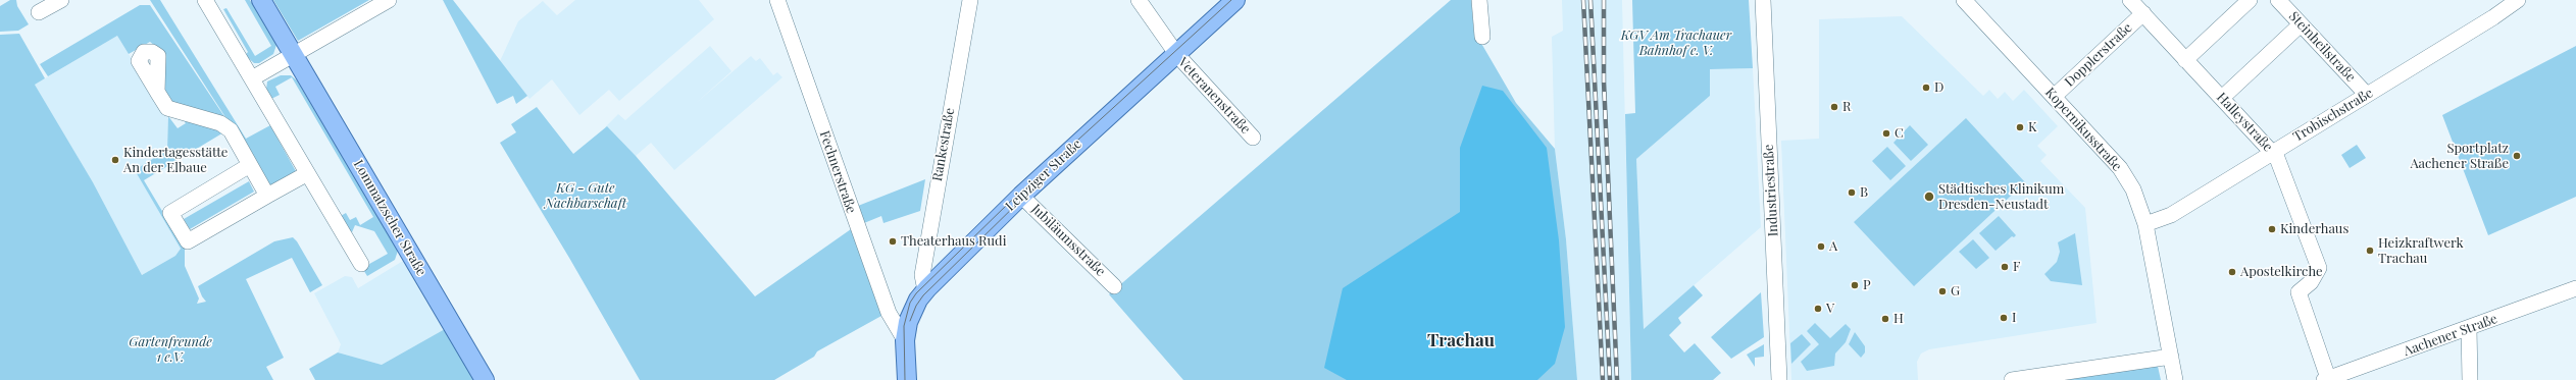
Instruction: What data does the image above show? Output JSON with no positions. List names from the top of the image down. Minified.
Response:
{"streets":{"main road":["Leipziger Straße","Lommatzscher Straße"],"street":["Steinheilstraße","Dopplerstraße","Veteranenstraße","Trobischstraße","Halleystraße","Kopernikusstraße","Rankestraße","Fechnerstraße","Industriestraße","Jubiläumsstraße","Aachener Straße"]},"crossings":[["Steinheilstraße","Trobischstraße"],["Dopplerstraße","Halleystraße"],["Dopplerstraße","Kopernikusstraße"],["Veteranenstraße","Leipziger Straße"],["Trobischstraße","Halleystraße"],["Trobischstraße","Kopernikusstraße"],["Halleystraße","Aachener Straße"],["Rankestraße","Leipziger Straße"],["Fechnerstraße","Leipziger Straße"],["Leipziger Straße","Jubiläumsstraße"]],"districts":["Trachau"],"parks":["KGV Am Trachauer Bahnhof e. V.","KG - Gute Nachbarschaft","Gartenfreunde 1 e.V."],"places":["D","R","K","C","Sportplatz Aachener Straße","Kindertagesstätte An der Elbaue","B","Städtisches Klinikum Dresden-Neustadt","Kinderhaus","Theaterhaus Rudi","A","Heizkraftwerk Trachau","F","Apostelkirche","P","G","V","I","H"]}
